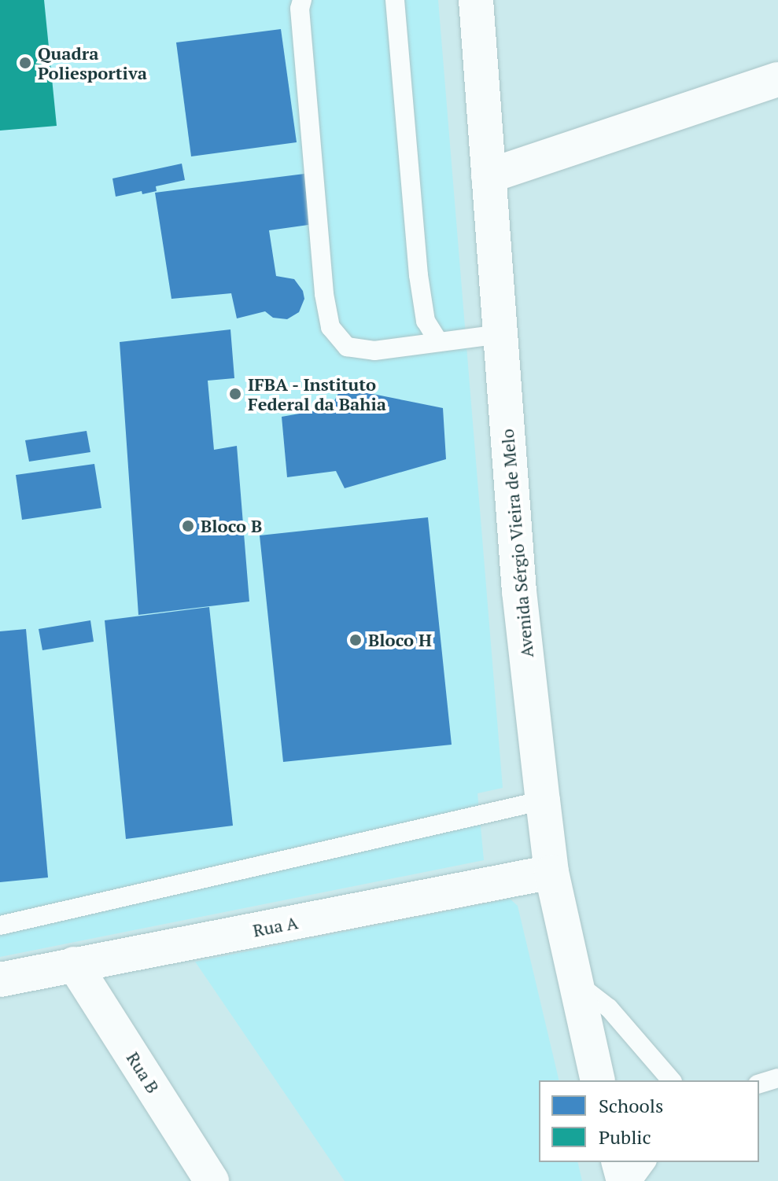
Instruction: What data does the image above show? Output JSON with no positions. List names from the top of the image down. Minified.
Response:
{"streets":{"street":["Avenida Sérgio Vieira de Melo","Rua A","Rua B"]},"crossings":[["Avenida Sérgio Vieira de Melo","Rua A"],["Rua A","Rua B"]],"places":["Quadra Poliesportiva","IFBA - Instituto Federal da Bahia","Bloco B","Bloco H"],"legend":["Schools","Public"]}
